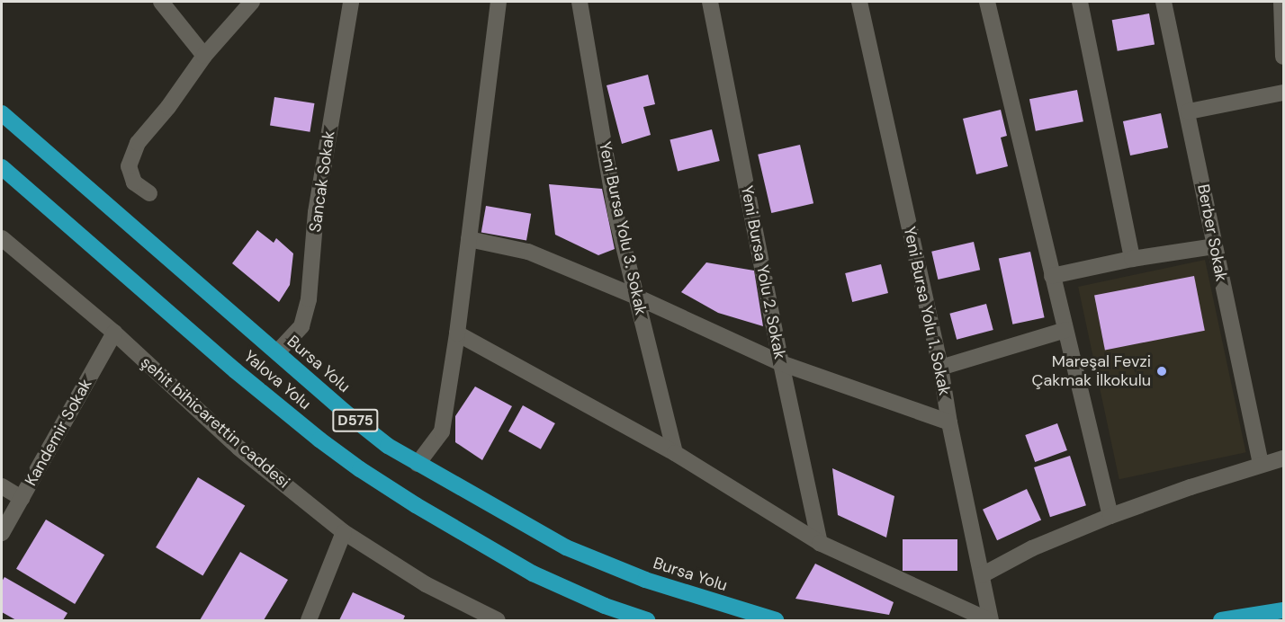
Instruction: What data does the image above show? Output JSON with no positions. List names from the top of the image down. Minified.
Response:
{"streets":{"highway":["Bursa Yolu","Yalova Yolu","D575"],"street":["Sancak Sokak","Yeni Bursa Yolu 3. Sokak","Berber Sokak","Yeni Bursa Yolu 2. Sokak","Yeni Bursa Yolu 1. Sokak","şehit bihicarettin caddesi","Kandemir Sokak"]},"crossings":[["Sancak Sokak","Bursa Yolu"],["şehit bihicarettin caddesi","Kandemir Sokak"]],"places":["Mareşal Fevzi Çakmak İlkokulu"]}
